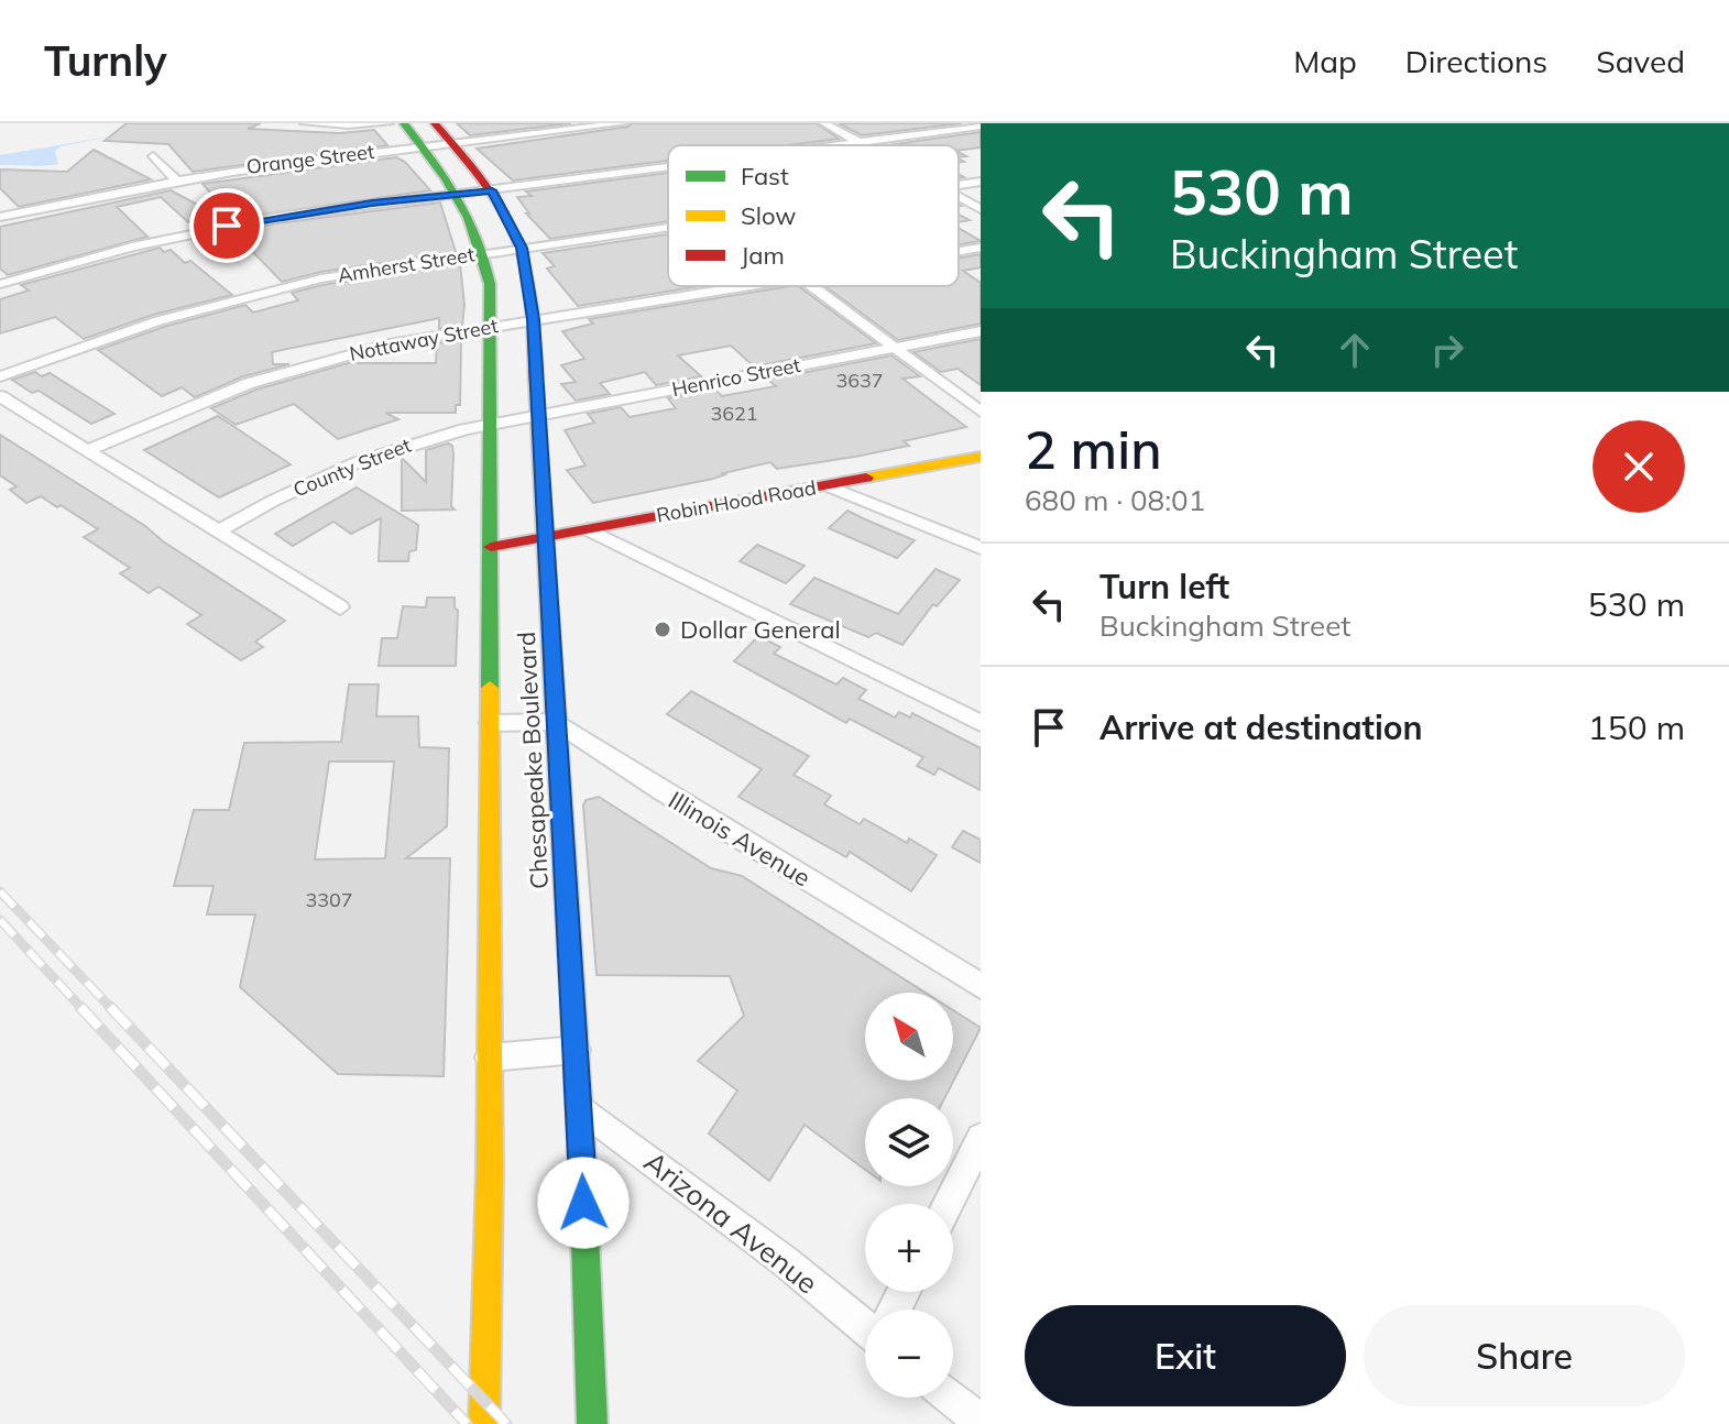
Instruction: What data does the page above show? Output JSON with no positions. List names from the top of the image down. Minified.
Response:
{"streets":{"main road":["Robin Hood Road","Chesapeake Boulevard"],"street":["Orange Street","Amherst Street","Nottaway Street","Henrico Street","County Street","Illinois Avenue","Arizona Avenue"]},"crossings":[["Orange Street","Chesapeake Boulevard"],["Amherst Street","Chesapeake Boulevard"],["Nottaway Street","Chesapeake Boulevard"],["Henrico Street","County Street"],["Henrico Street","Chesapeake Boulevard"],["County Street","Chesapeake Boulevard"],["Robin Hood Road","Chesapeake Boulevard"],["Chesapeake Boulevard","Illinois Avenue"],["Chesapeake Boulevard","Arizona Avenue"]],"places":["Dollar General"],"house_numbers":["3637","3621","3307"],"legend":["Fast","Slow","Jam"],"north":"top left","page":{"header":"Turnly","nav":["Map","Directions","Saved"],"turn":["530 m","Buckingham Street"],"heading":["2 min","680 m · 08:01"],"list":[{"name":"Turn left","note":"Buckingham Street","value":"530 m"},{"name":"Arrive at destination","value":"150 m"}],"map_buttons":["+","−"],"buttons":["Exit","Share"]}}
